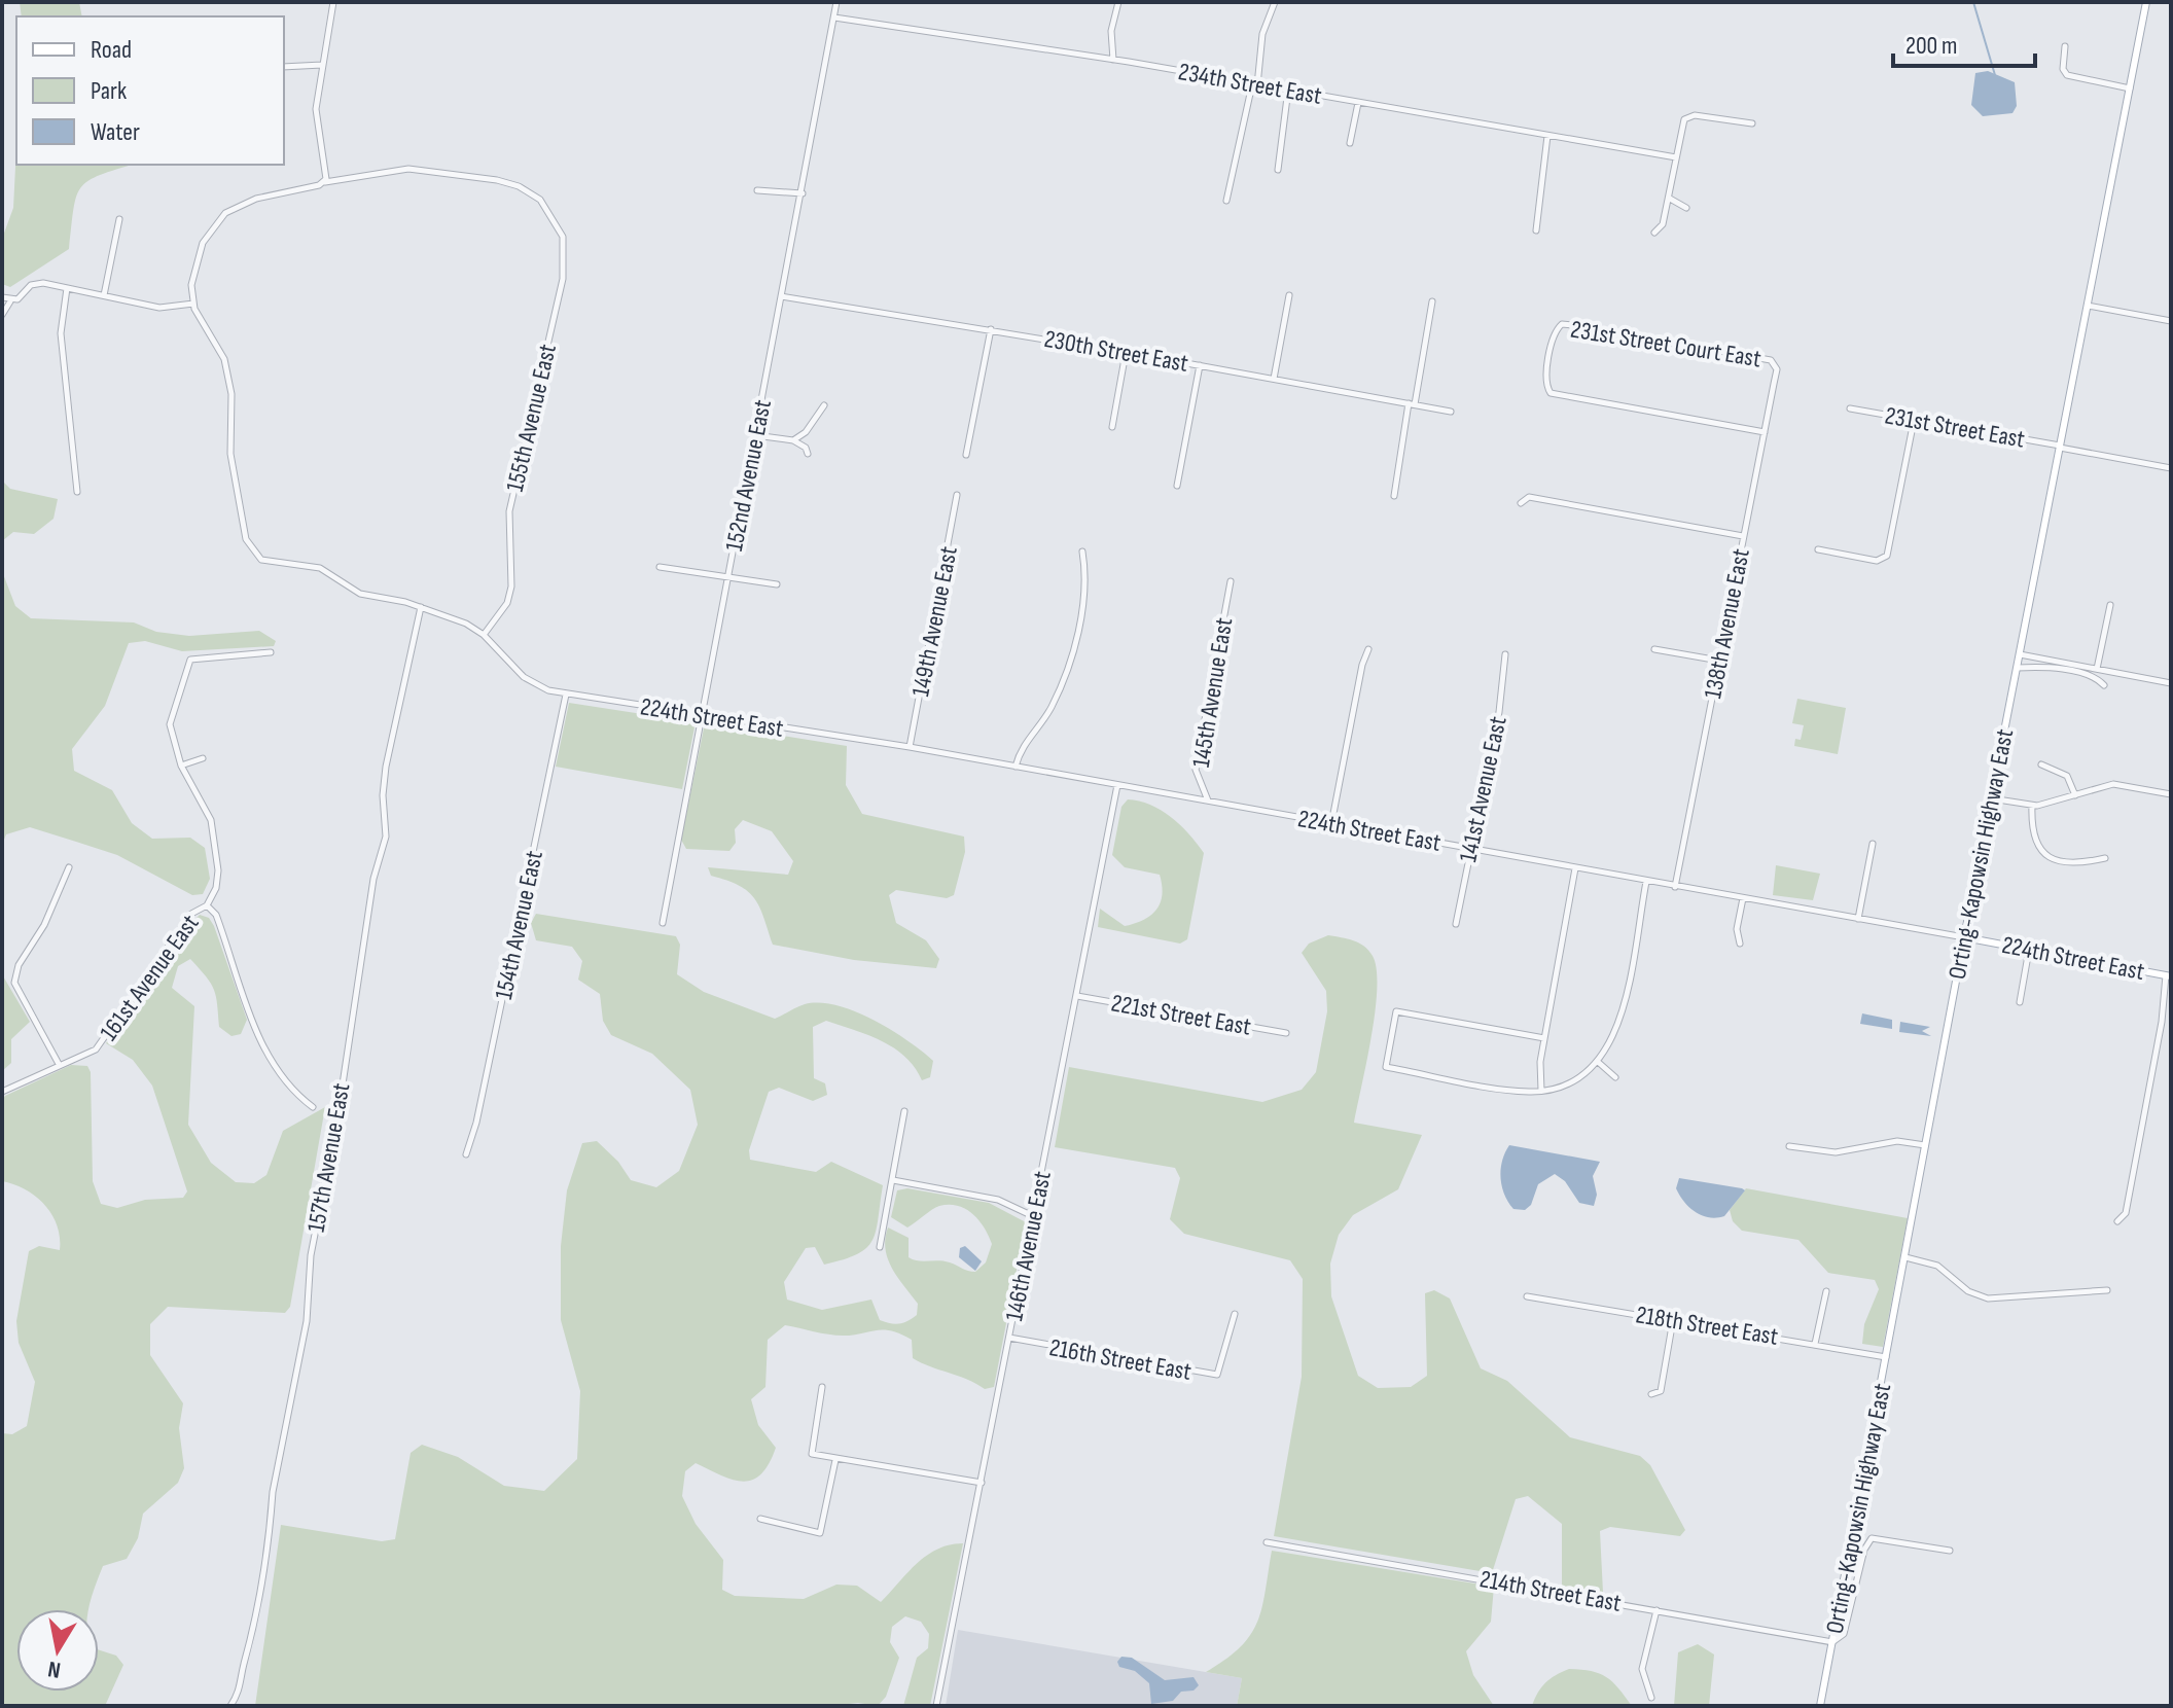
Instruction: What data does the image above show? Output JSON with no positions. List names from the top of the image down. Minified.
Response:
{"streets":{"main road":["224th Street East","Orting-Kapowsin Highway East"],"street":["234th Street East","231st Street Court East","230th Street East","155th Avenue East","231st Street East","152nd Avenue East","149th Avenue East","138th Avenue East","145th Avenue East","141st Avenue East","154th Avenue East","161st Avenue East","221st Street East","157th Avenue East","146th Avenue East","218th Street East","216th Street East","214th Street East"]},"crossings":[["234th Street East","152nd Avenue East"],["231st Street Court East","138th Avenue East"],["230th Street East","152nd Avenue East"],["155th Avenue East","224th Street East"],["231st Street East","Orting-Kapowsin Highway East"],["152nd Avenue East","224th Street East"],["149th Avenue East","224th Street East"],["138th Avenue East","224th Street East"],["145th Avenue East","224th Street East"],["224th Street East","141st Avenue East"],["224th Street East","Orting-Kapowsin Highway East"],["224th Street East","154th Avenue East"],["224th Street East","157th Avenue East"],["224th Street East","146th Avenue East"],["Orting-Kapowsin Highway East","218th Street East"],["Orting-Kapowsin Highway East","214th Street East"],["221st Street East","146th Avenue East"],["146th Avenue East","216th Street East"]],"legend":["Road","Park","Water"],"scale_bar":"200 m","north":"bottom"}
